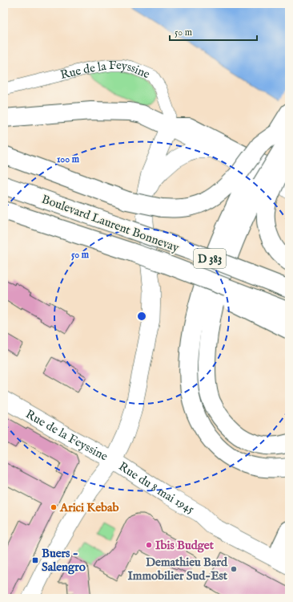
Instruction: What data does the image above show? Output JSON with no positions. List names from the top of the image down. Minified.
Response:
{"streets":{"highway":["Boulevard Laurent Bonnevay","D 383"],"street":["Rue de la Feyssine","Rue du 8 mai 1945"]},"crossings":[["Rue de la Feyssine","Rue du 8 mai 1945"]],"places":{"other":["Arici Kebab","Ibis Budget","Demathieu Bard Immobilier Sud-Est"],"transit":["Buers - Salengro"]},"scale_bar":"50 m","rings":["100 m","50 m"]}
